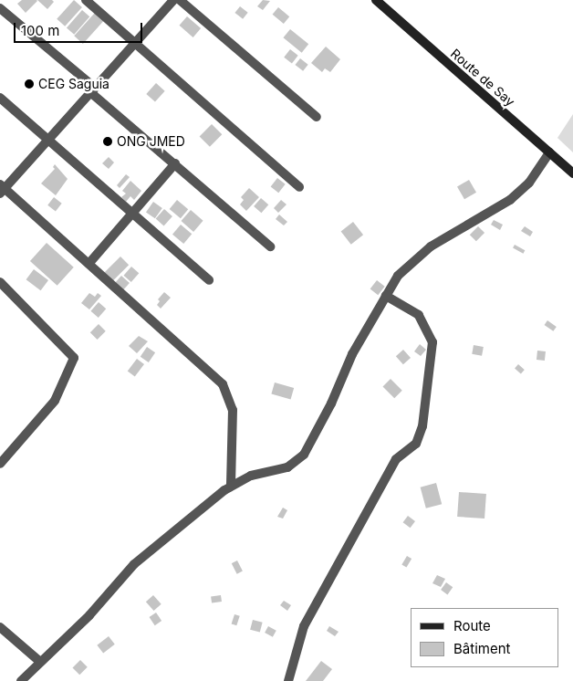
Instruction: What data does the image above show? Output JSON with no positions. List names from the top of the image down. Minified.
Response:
{"streets":{"main road":["Route de Say"]},"places":["CEG Saguia","ONG JMED"],"legend":["Route","Bâtiment"],"scale_bar":"100 m"}
